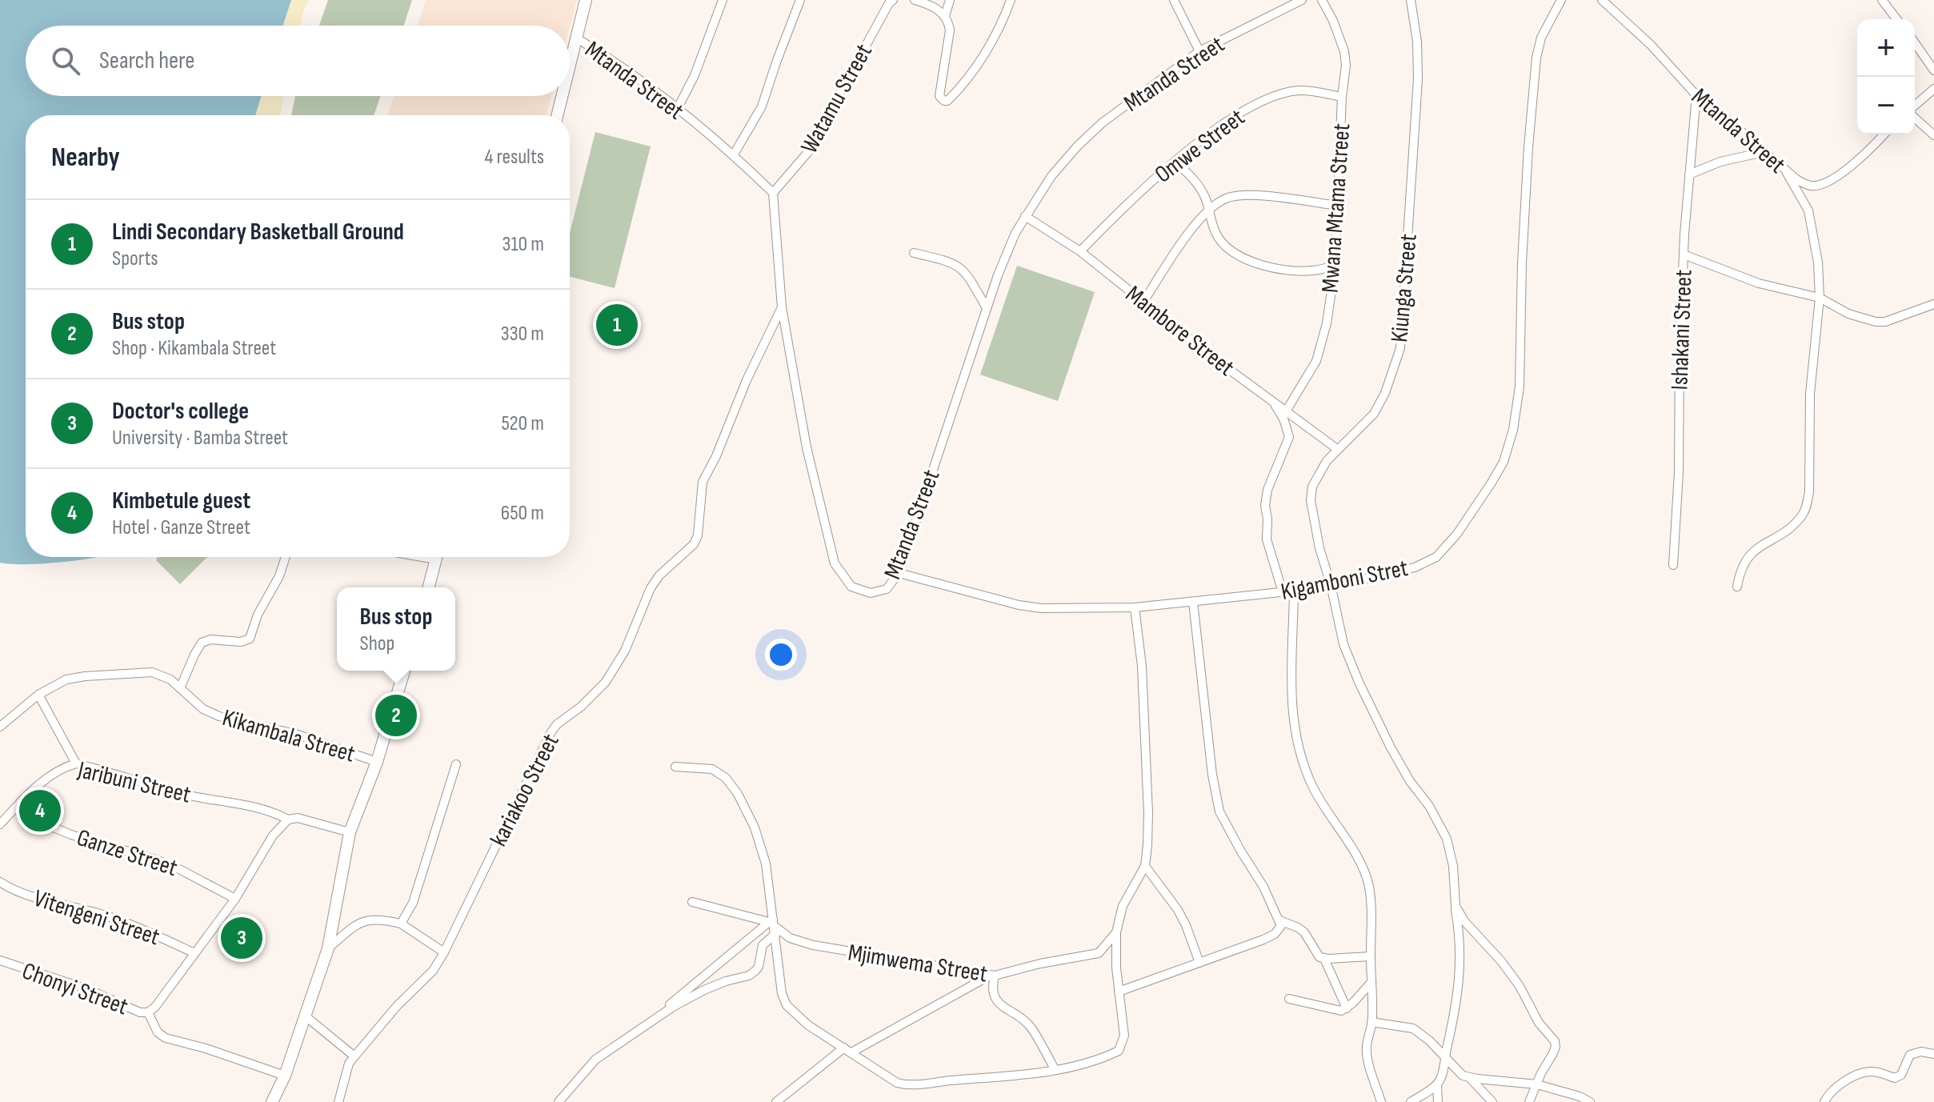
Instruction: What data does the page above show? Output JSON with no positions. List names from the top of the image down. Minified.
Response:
{"streets":{"street":["Mtanda Street","Watamu Street","Omwe Street","Mwana Mtama Street","Kiunga Street","Ishakani Street","Mambore Street","Kigamboni Stret","Kikambala Street","Jaribuni Street","kariakoo Street","Ganze Street","Vitengeni Street","Mjimwema Street","Chonyi Street"]},"crossings":[["Mtanda Street","Watamu Street"],["Mtanda Street","Ishakani Street"],["Mtanda Street","Mambore Street"],["Mtanda Street","Kigamboni Stret"],["Mtanda Street","kariakoo Street"],["Omwe Street","Mwana Mtama Street"],["Omwe Street","Mambore Street"],["Mwana Mtama Street","Mambore Street"],["Kiunga Street","Kigamboni Stret"],["Kigamboni Stret","Mjimwema Street"],["Jaribuni Street","Ganze Street"]],"page":{"map_buttons":["+","−"],"search":"Search here","heading":["Nearby","4 results"],"list":[{"mark":"1","name":"Lindi Secondary Basketball Ground","note":"Sports","value":"310 m"},{"mark":"2","name":"Bus stop","note":"Shop · Kikambala Street","value":"330 m"},{"mark":"3","name":"Doctor's college","note":"University · Bamba Street","value":"520 m"},{"mark":"4","name":"Kimbetule guest","note":"Hotel · Ganze Street","value":"650 m"}],"pins":["1","2","4","3"],"popup":["Bus stop","Shop"]}}
